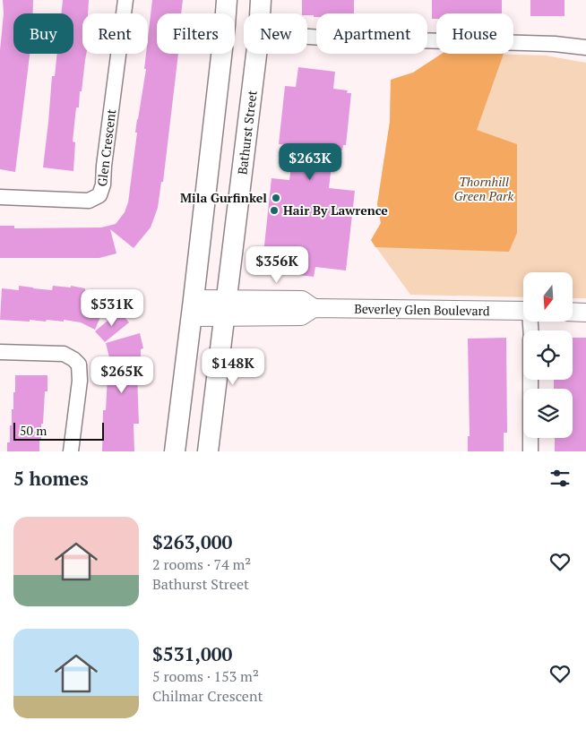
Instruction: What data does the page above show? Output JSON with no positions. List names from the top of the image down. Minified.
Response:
{"streets":{"main road":["Bathurst Street"],"street":["Glen Crescent","Beverley Glen Boulevard"]},"crossings":[["Bathurst Street","Beverley Glen Boulevard"]],"parks":["Thornhill Green Park"],"places":["Mila Gurfinkel","Hair By Lawrence"],"scale_bar":"50 m","north":"bottom","page":{"chip":["Buy","Rent","Filters","New","Apartment","House"],"price":["$263K","$356K","$531K","$148K","$265K"],"scale":"50 m","heading":"5 homes","list":[{"name":"$263,000","note":"2 rooms · 74 m² · Bathurst Street"},{"name":"$531,000","note":"5 rooms · 153 m² · Chilmar Crescent"}]}}
